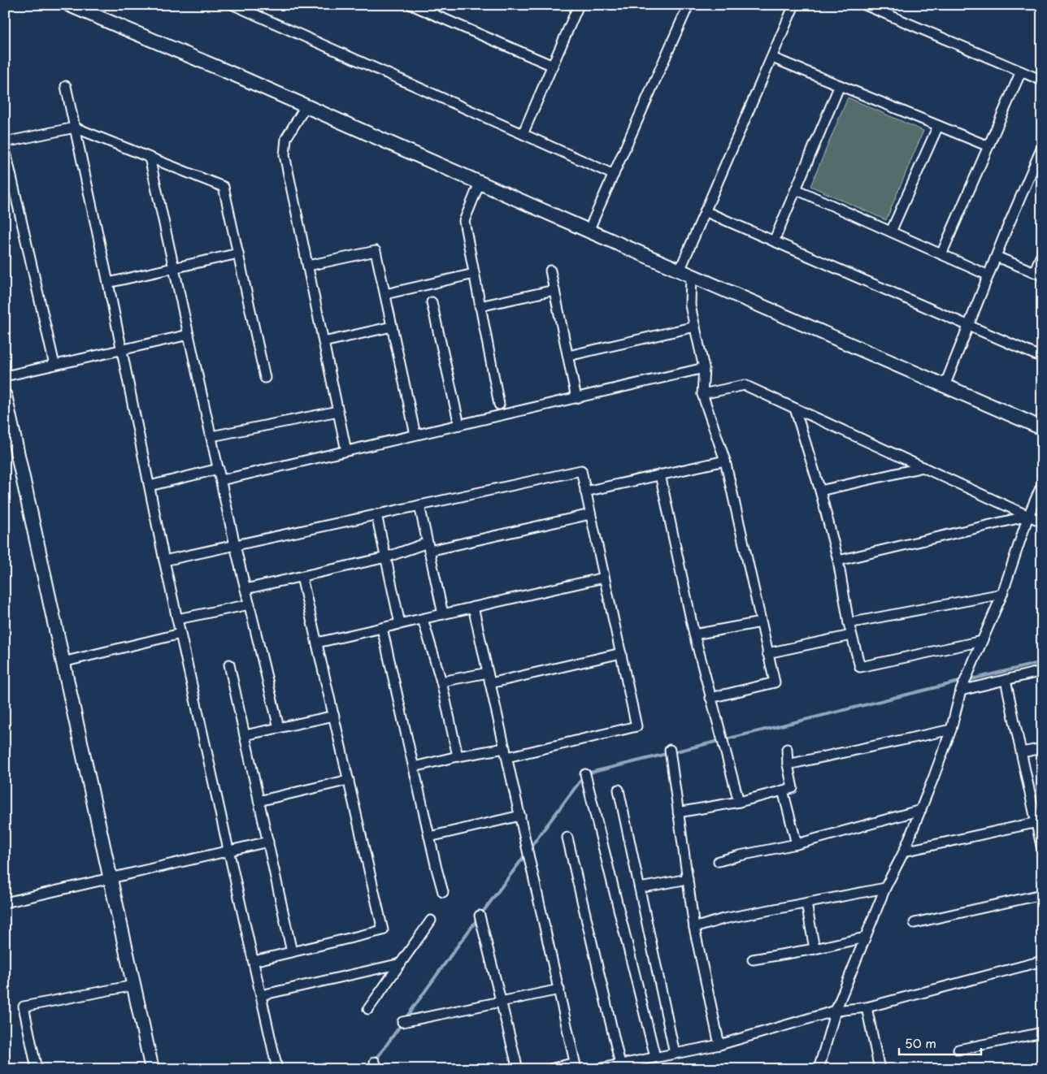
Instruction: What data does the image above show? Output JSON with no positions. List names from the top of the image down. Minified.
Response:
{"scale_bar":"50 m"}
